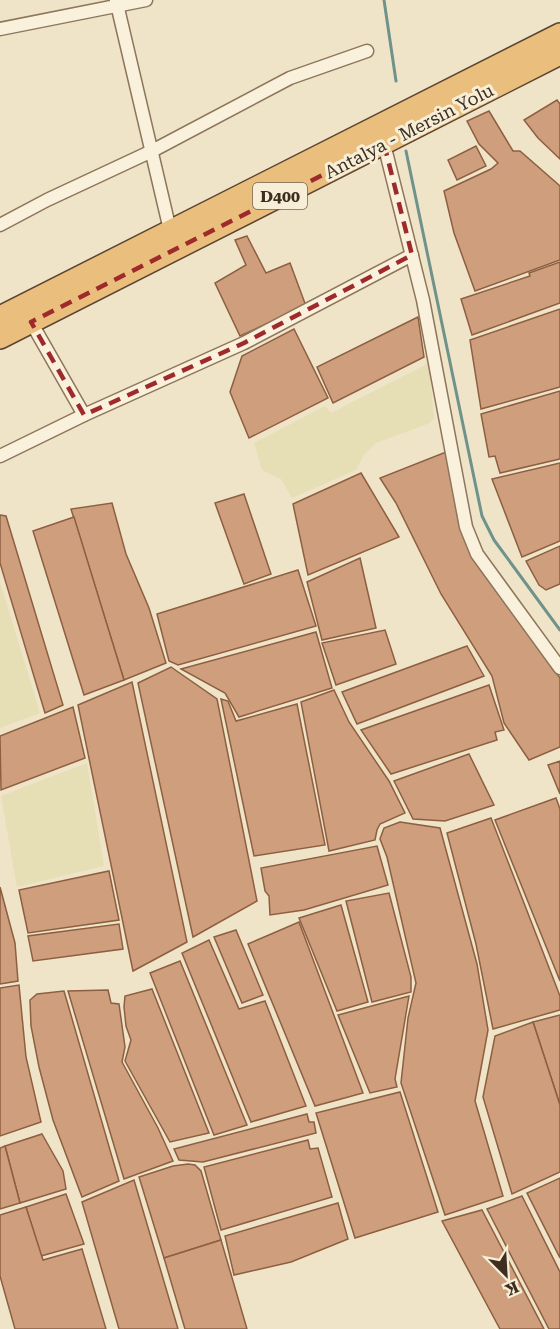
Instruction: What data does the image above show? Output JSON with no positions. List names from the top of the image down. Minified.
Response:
{"streets":{"highway":["Antalya - Mersin Yolu","D400"]},"north":"bottom right"}
